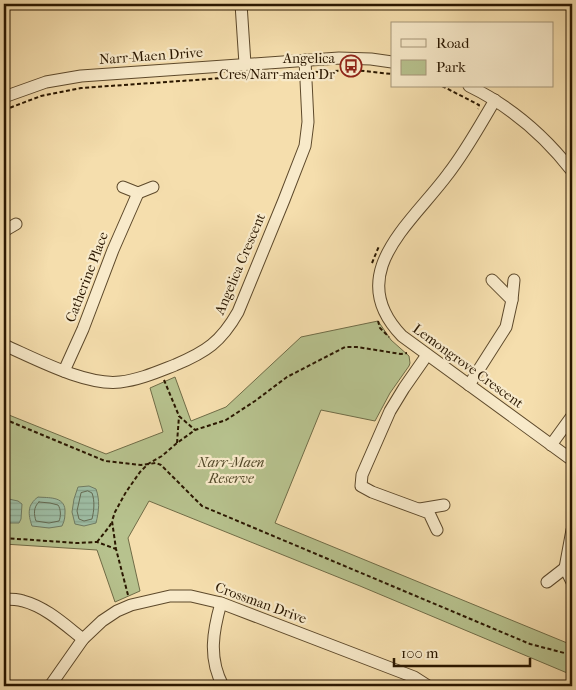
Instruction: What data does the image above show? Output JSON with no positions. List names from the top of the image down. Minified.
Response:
{"streets":{"street":["Narr-Maen Drive","Angelica Crescent","Catherine Place","Lemongrove Crescent","Crossman Drive"]},"crossings":[["Narr-Maen Drive","Angelica Crescent"],["Angelica Crescent","Catherine Place"]],"parks":["Narr-Maen Reserve"],"places":{"bus stop":["Angelica Cres/Narr-maen Dr"]},"legend":["Road","Park"],"scale_bar":"100 m"}
